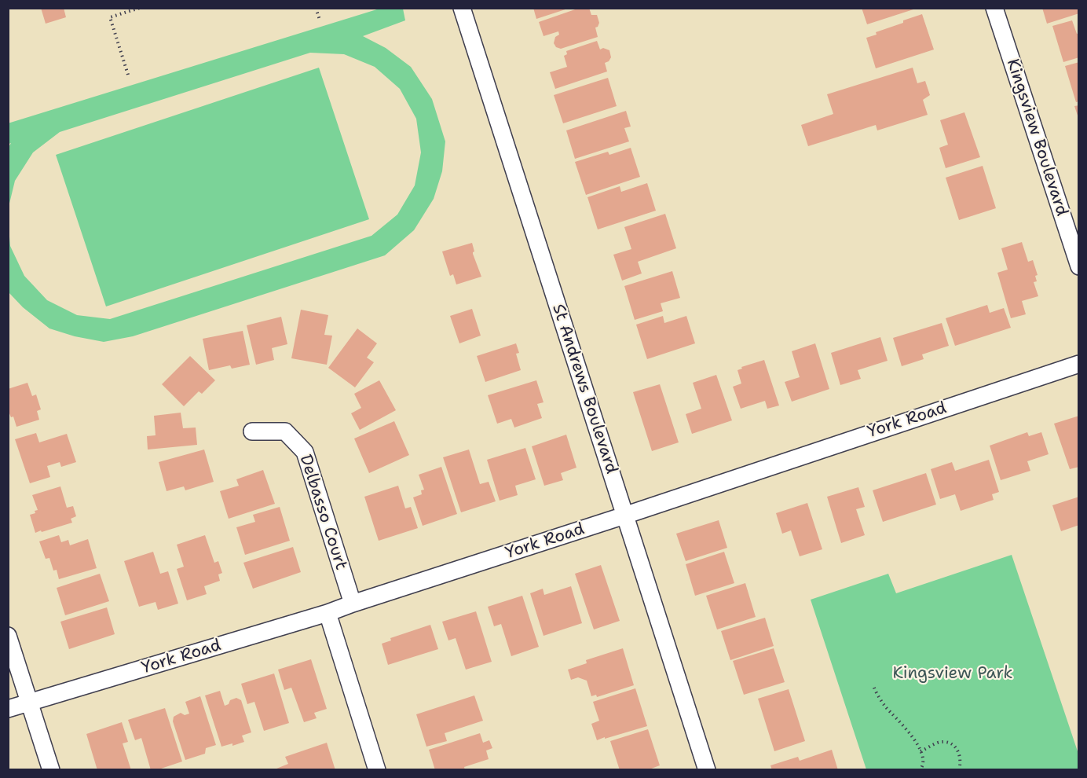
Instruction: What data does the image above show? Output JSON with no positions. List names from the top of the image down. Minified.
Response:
{"streets":{"street":["Kingsview Boulevard","St Andrews Boulevard","York Road","Delbasso Court"]},"crossings":[["St Andrews Boulevard","York Road"],["York Road","Delbasso Court"]],"parks":["Kingsview Park"]}
